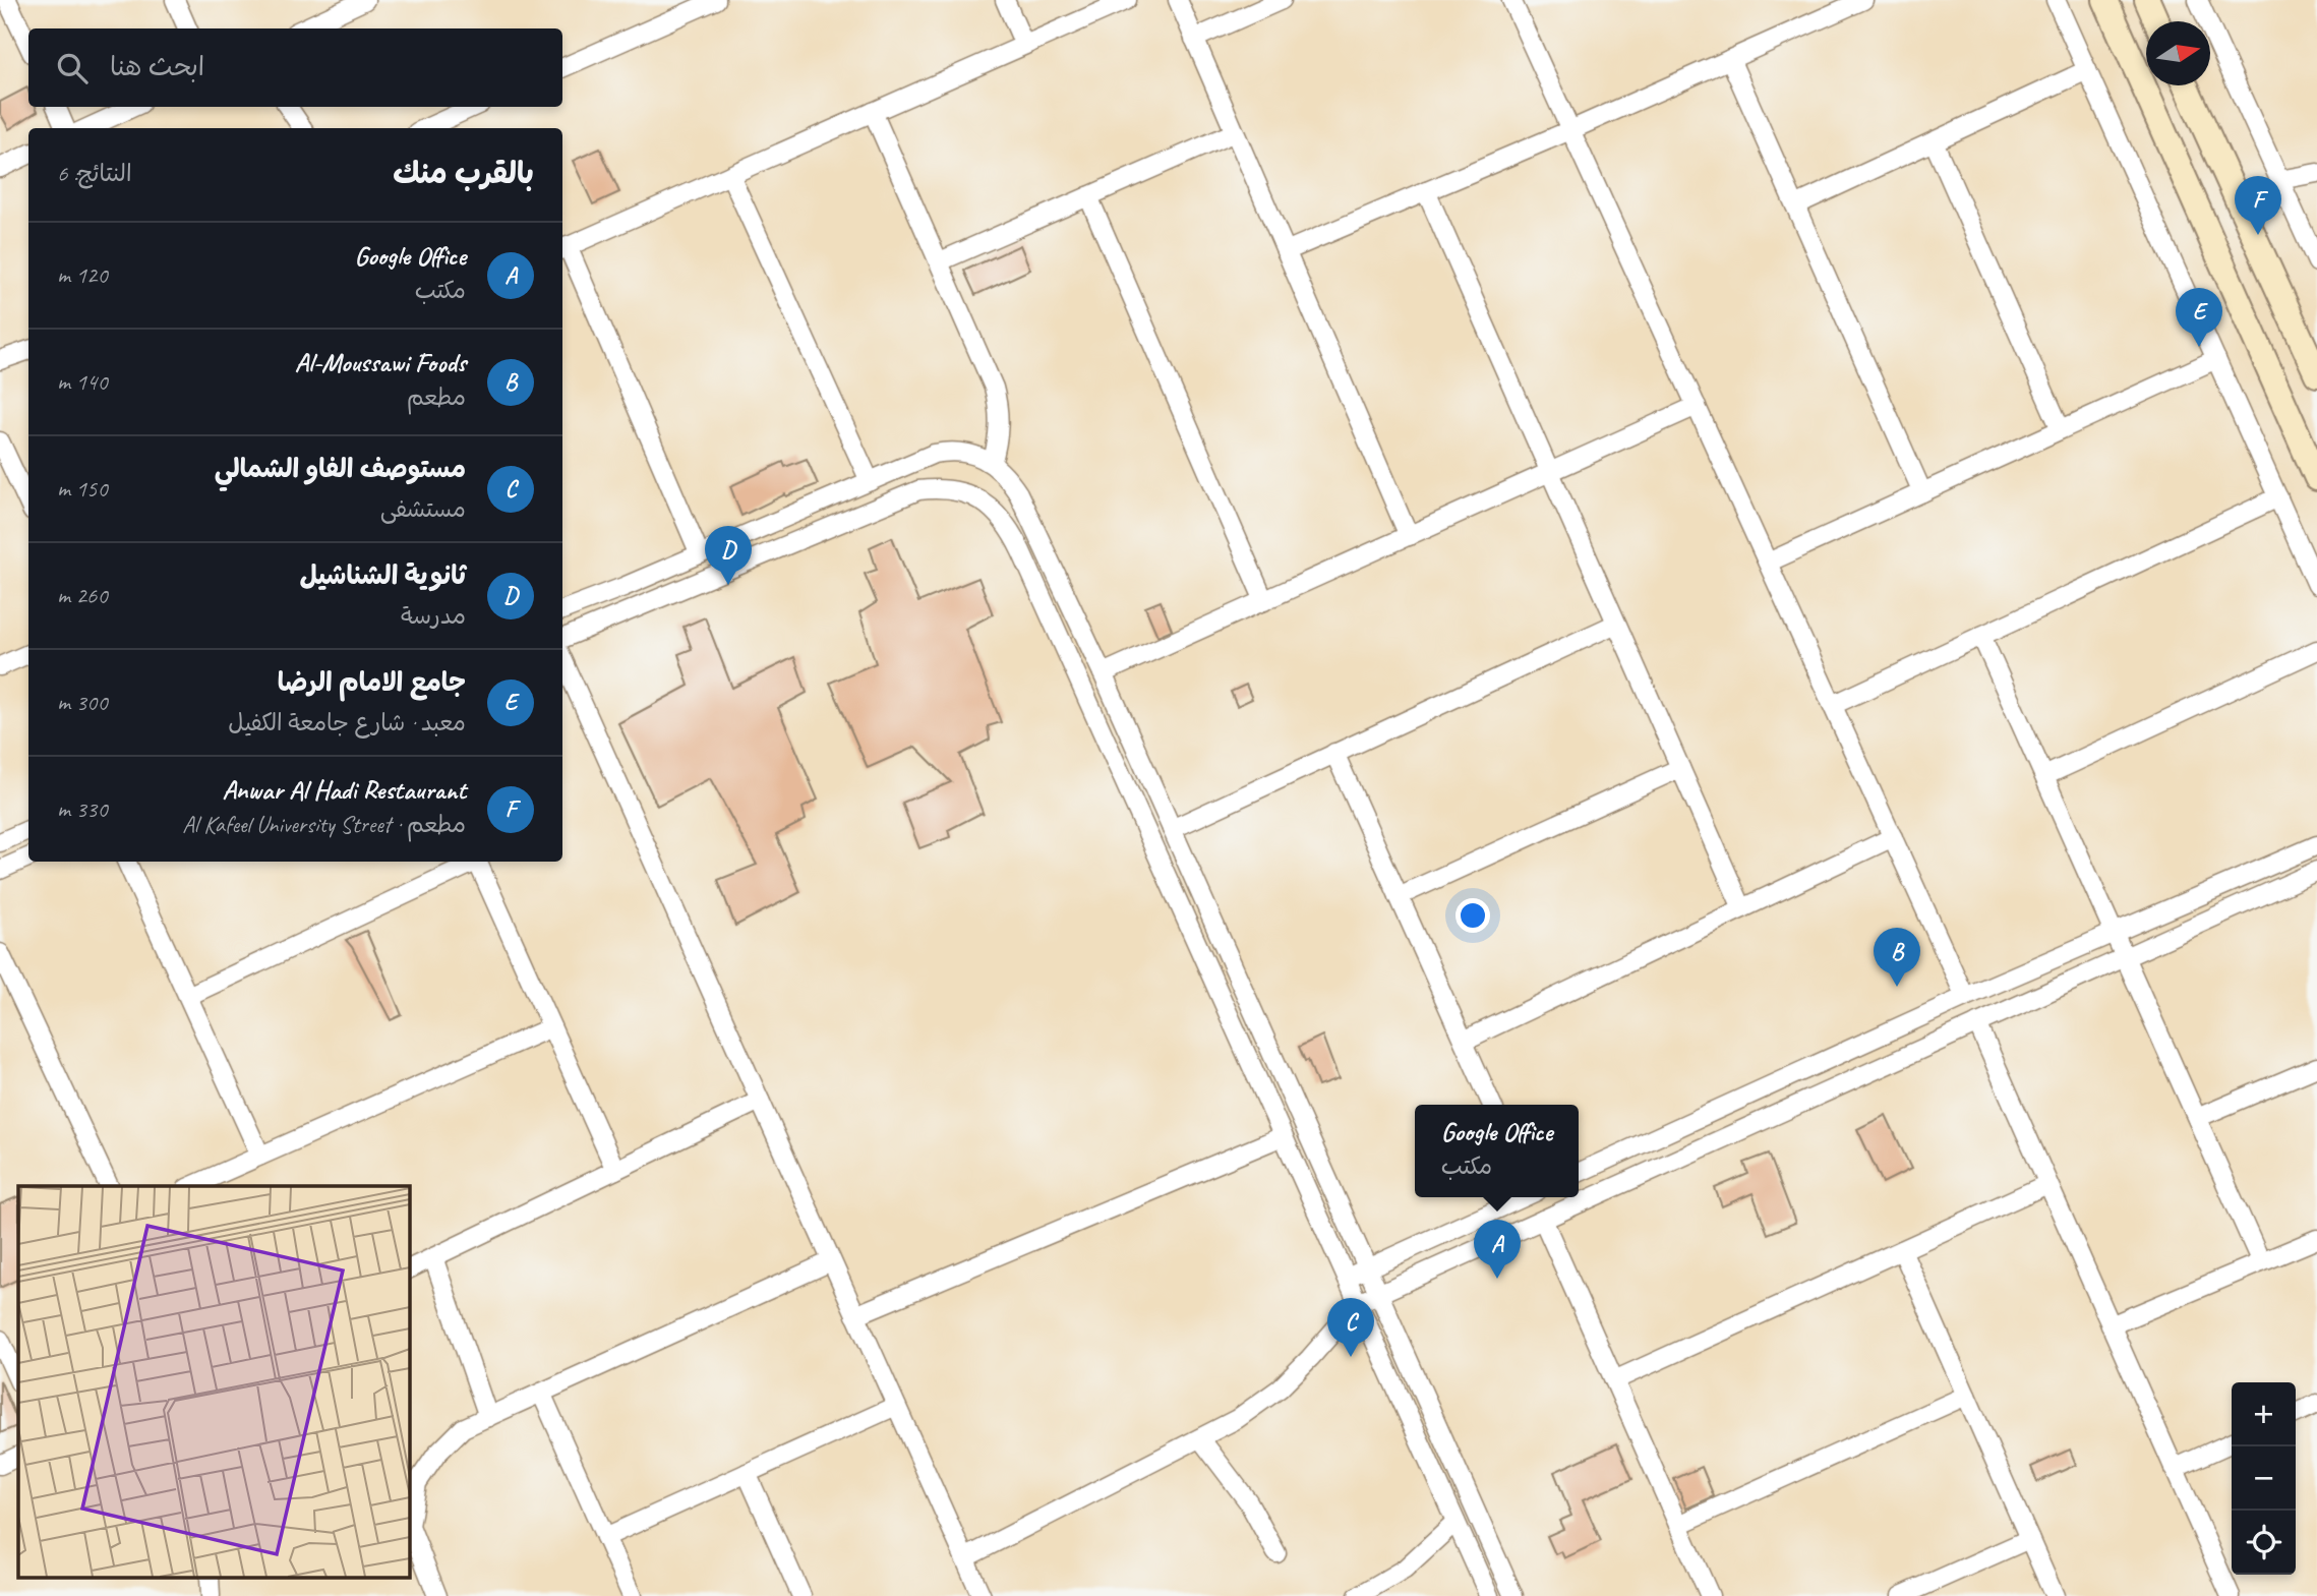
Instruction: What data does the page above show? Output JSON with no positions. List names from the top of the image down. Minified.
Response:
{"north":"right","page":{"search":"ابحث هنا","heading":["بالقرب منك","النتائج: 6"],"pins":["F","E","D","B","A","C"],"list":[{"mark":"A","name":"Google Office","note":"مكتب","value":"120 m"},{"mark":"B","name":"Al-Moussawi Foods","note":"مطعم","value":"140 m"},{"mark":"C","name":"مستوصف الفاو الشمالي","note":"مستشفى","value":"150 m"},{"mark":"D","name":"ثانوية الشناشيل","note":"مدرسة","value":"260 m"},{"mark":"E","name":"جامع الامام الرضا","note":"معبد · شارع جامعة الكفيل","value":"300 m"},{"mark":"F","name":"Anwar Al Hadi Restaurant","note":"مطعم · Al Kafeel University Street","value":"330 m"}],"popup":["Google Office","مكتب"],"map_buttons":["+","−"]}}
